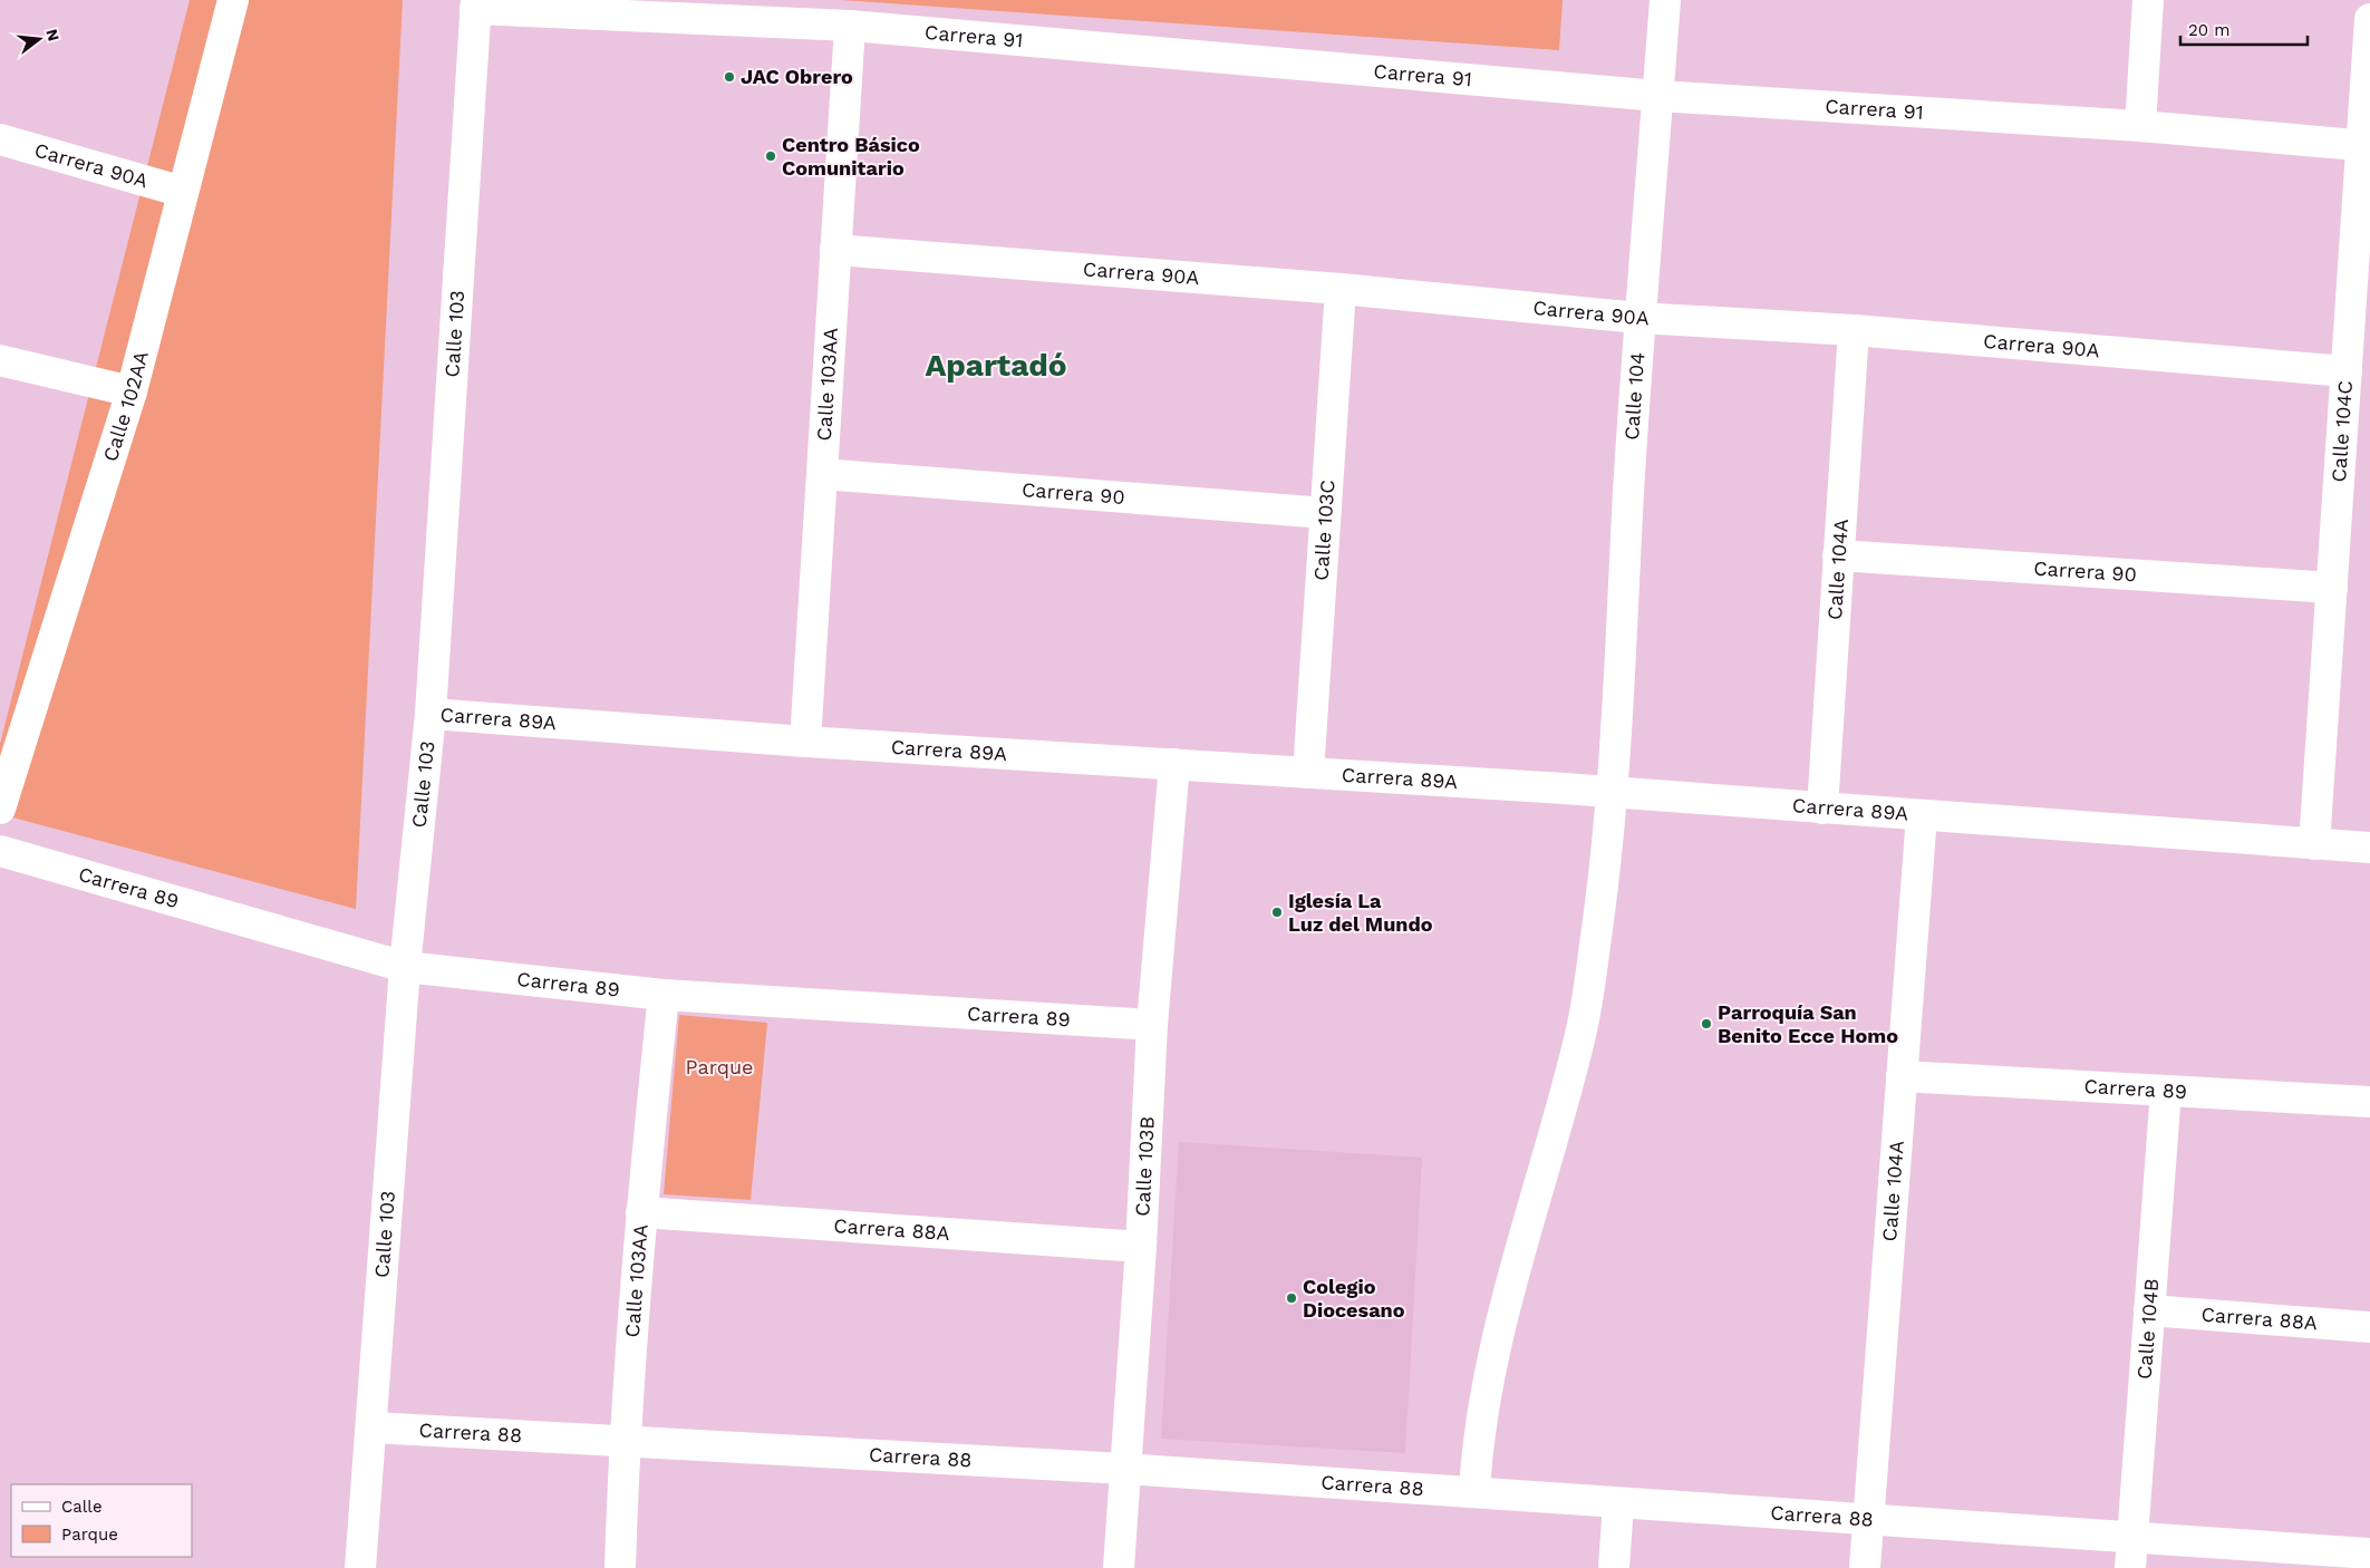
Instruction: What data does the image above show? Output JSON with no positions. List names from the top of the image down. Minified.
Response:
{"streets":{"street":["Carrera 91","Carrera 90A","Calle 103","Calle 103AA","Calle 104","Calle 102AA","Calle 104C","Carrera 90","Calle 103C","Calle 104A","Carrera 89A","Carrera 89","Calle 103B","Carrera 88A","Calle 104B","Carrera 88"]},"crossings":[["Carrera 91","Calle 103"],["Carrera 91","Calle 103AA"],["Carrera 91","Calle 104"],["Carrera 91","Calle 104C"],["Carrera 90A","Calle 103AA"],["Carrera 90A","Calle 104"],["Carrera 90A","Calle 102AA"],["Carrera 90A","Calle 104C"],["Carrera 90A","Calle 103C"],["Carrera 90A","Calle 104A"],["Calle 103","Carrera 89A"],["Calle 103","Carrera 89"],["Calle 103","Carrera 88"],["Calle 103AA","Carrera 90"],["Calle 103AA","Carrera 89A"],["Calle 103AA","Carrera 89"],["Calle 103AA","Carrera 88A"],["Calle 103AA","Carrera 88"],["Calle 104","Carrera 89A"],["Calle 104","Carrera 88"],["Calle 104C","Carrera 90"],["Calle 104C","Carrera 89A"],["Carrera 90","Calle 103C"],["Carrera 90","Calle 104A"],["Calle 103C","Carrera 89A"],["Calle 104A","Carrera 89A"],["Calle 104A","Carrera 89"],["Calle 104A","Carrera 88"],["Carrera 89A","Calle 103B"],["Carrera 89","Calle 103B"],["Carrera 89","Calle 104B"],["Calle 103B","Carrera 88A"],["Calle 103B","Carrera 88"],["Carrera 88A","Calle 104B"],["Calle 104B","Carrera 88"]],"districts":["Apartadó"],"parks":["Parque"],"places":["JAC Obrero","Centro Básico Comunitario","Iglesía La Luz del Mundo","Parroquía San Benito Ecce Homo","Colegio Diocesano"],"legend":["Calle","Parque"],"scale_bar":"20 m","north":"right"}
